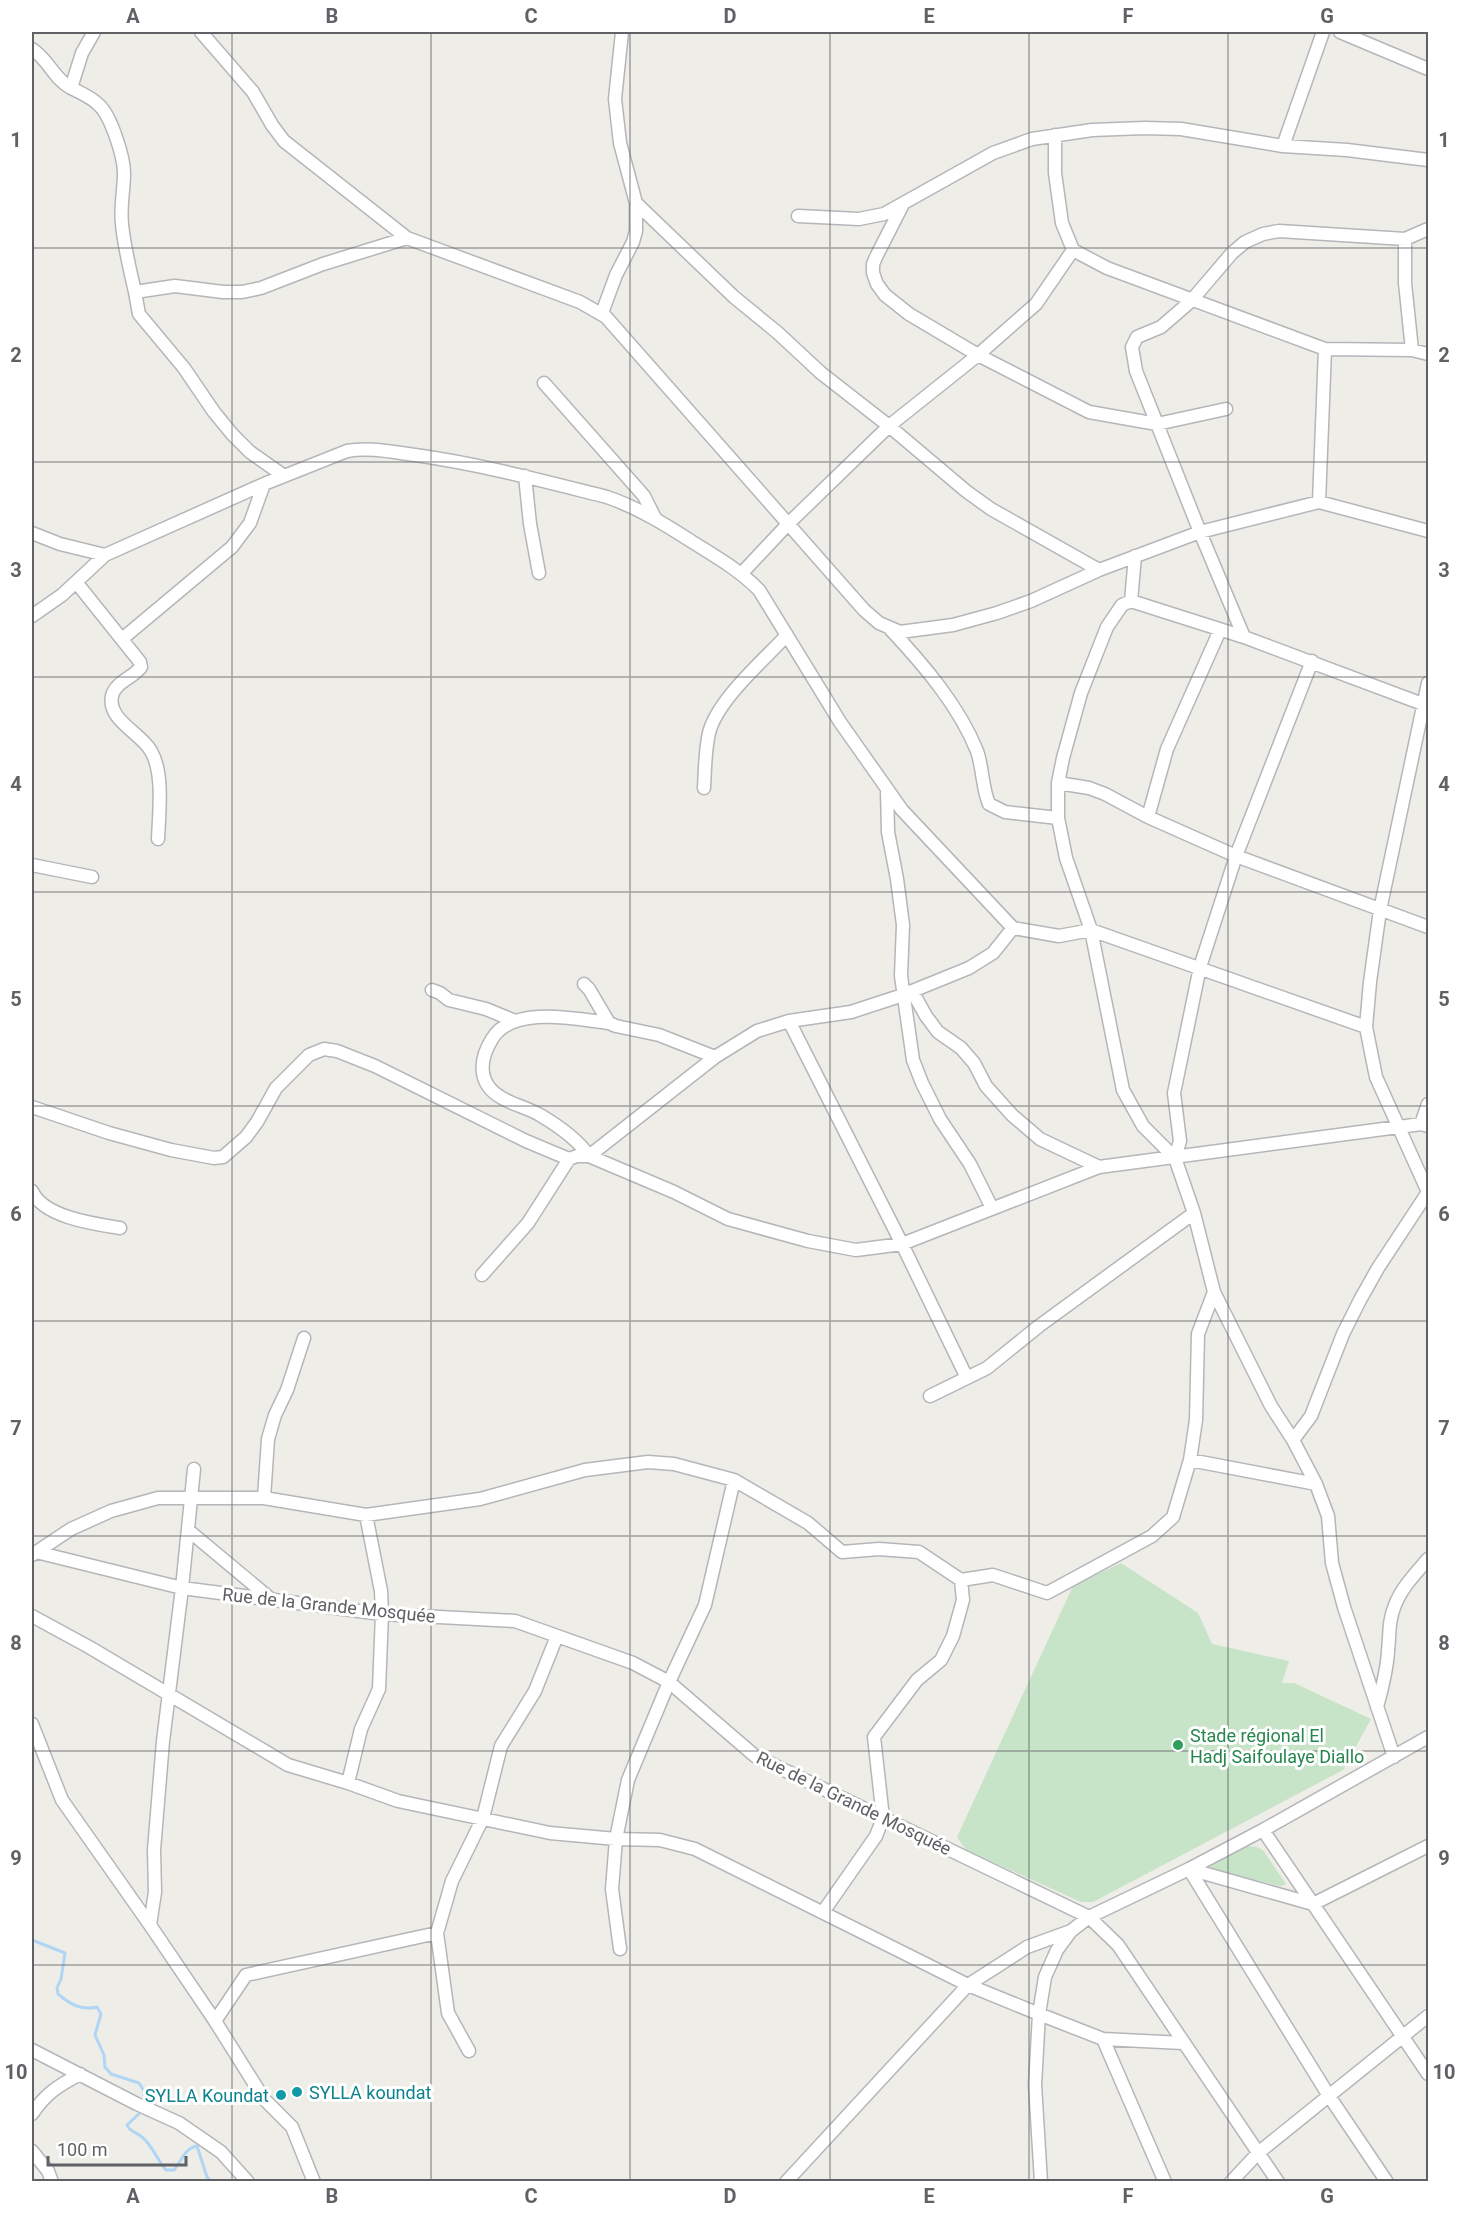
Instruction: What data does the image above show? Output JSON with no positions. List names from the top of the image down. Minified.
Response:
{"streets":{"street":["Rue de la Grande Mosquée"]},"places":["Stade régional El Hadj Saifoulaye Diallo","SYLLA koundat","SYLLA Koundat"],"scale_bar":"100 m","grid":{"columns":["A","B","C","D","E","F","G"],"rows":["1","2","3","4","5","6","7","8","9","10"]}}
